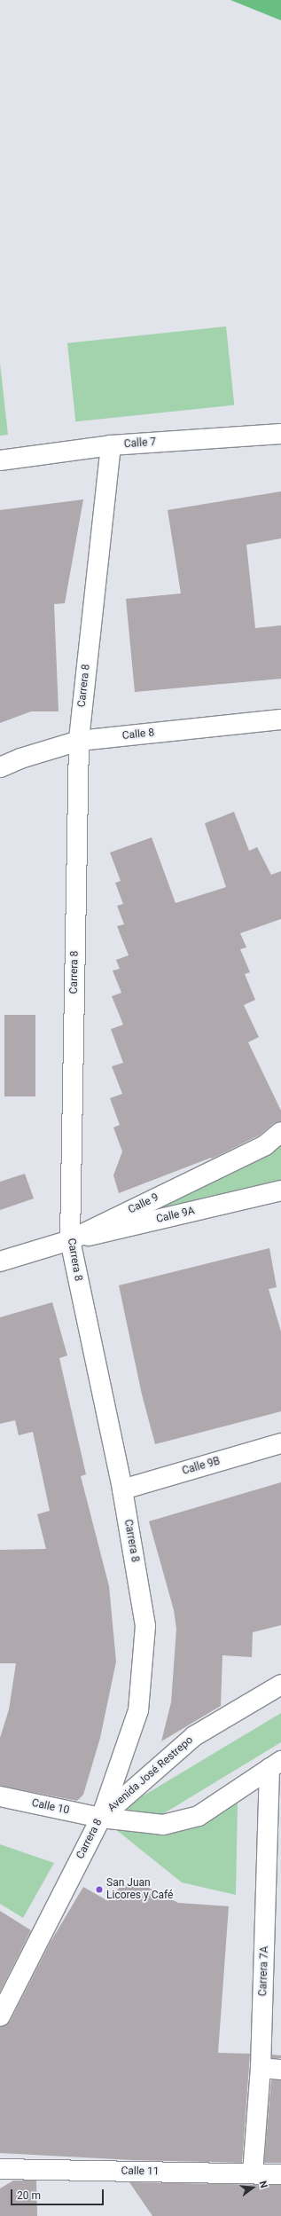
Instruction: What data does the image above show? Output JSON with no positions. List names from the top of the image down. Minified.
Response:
{"streets":{"street":["Calle 7","Carrera 8","Calle 8","Calle 9","Calle 9A","Calle 9B","Avenida José Restrepo","Calle 10","Carrera 7A","Calle 11"]},"crossings":[["Calle 7","Carrera 8"],["Carrera 8","Calle 8"],["Carrera 8","Calle 9"],["Carrera 8","Calle 9A"],["Carrera 8","Calle 9B"],["Carrera 8","Avenida José Restrepo"],["Carrera 8","Calle 10"],["Calle 9","Calle 9A"],["Avenida José Restrepo","Calle 10"],["Avenida José Restrepo","Carrera 7A"],["Carrera 7A","Calle 11"]],"places":["San Juan Licores y Café"],"scale_bar":"20 m","north":"right"}
